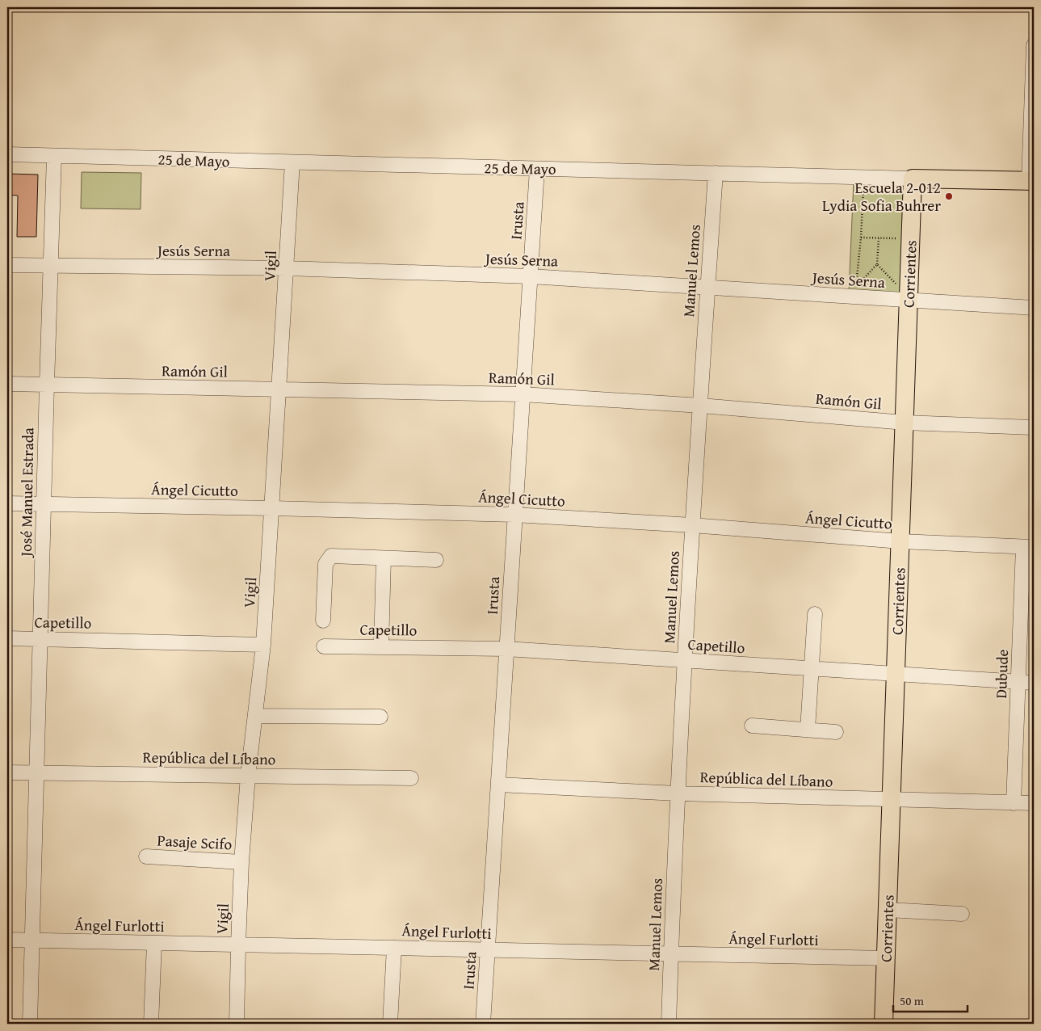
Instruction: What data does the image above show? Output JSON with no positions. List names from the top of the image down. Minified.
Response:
{"streets":{"main road":["25 de Mayo","Corrientes"],"street":["Irusta","Jesús Serna","Vigil","Manuel Lemos","Ramón Gil","Ángel Cicutto","José Manuel Estrada","Capetillo","Dubude","República del Líbano","Pasaje Scifo","Ángel Furlotti"]},"crossings":[["25 de Mayo","Irusta"],["25 de Mayo","Vigil"],["25 de Mayo","Manuel Lemos"],["25 de Mayo","Corrientes"],["25 de Mayo","José Manuel Estrada"],["Irusta","Jesús Serna"],["Irusta","Ramón Gil"],["Irusta","Ángel Cicutto"],["Irusta","Capetillo"],["Irusta","República del Líbano"],["Irusta","Ángel Furlotti"],["Jesús Serna","Vigil"],["Jesús Serna","Manuel Lemos"],["Jesús Serna","Corrientes"],["Jesús Serna","José Manuel Estrada"],["Vigil","Ramón Gil"],["Vigil","Ángel Cicutto"],["Vigil","Capetillo"],["Vigil","República del Líbano"],["Vigil","Pasaje Scifo"],["Vigil","Ángel Furlotti"],["Manuel Lemos","Ramón Gil"],["Manuel Lemos","Ángel Cicutto"],["Manuel Lemos","Capetillo"],["Manuel Lemos","República del Líbano"],["Manuel Lemos","Ángel Furlotti"],["Corrientes","Ramón Gil"],["Corrientes","Ángel Cicutto"],["Corrientes","Capetillo"],["Corrientes","República del Líbano"],["Corrientes","Ángel Furlotti"],["Ramón Gil","José Manuel Estrada"],["Ángel Cicutto","José Manuel Estrada"],["Ángel Cicutto","Dubude"],["José Manuel Estrada","Capetillo"],["José Manuel Estrada","República del Líbano"],["José Manuel Estrada","Ángel Furlotti"],["Capetillo","Dubude"],["Dubude","República del Líbano"]],"places":["Escuela 2-012 Lydia Sofia Buhrer"],"scale_bar":"50 m"}
